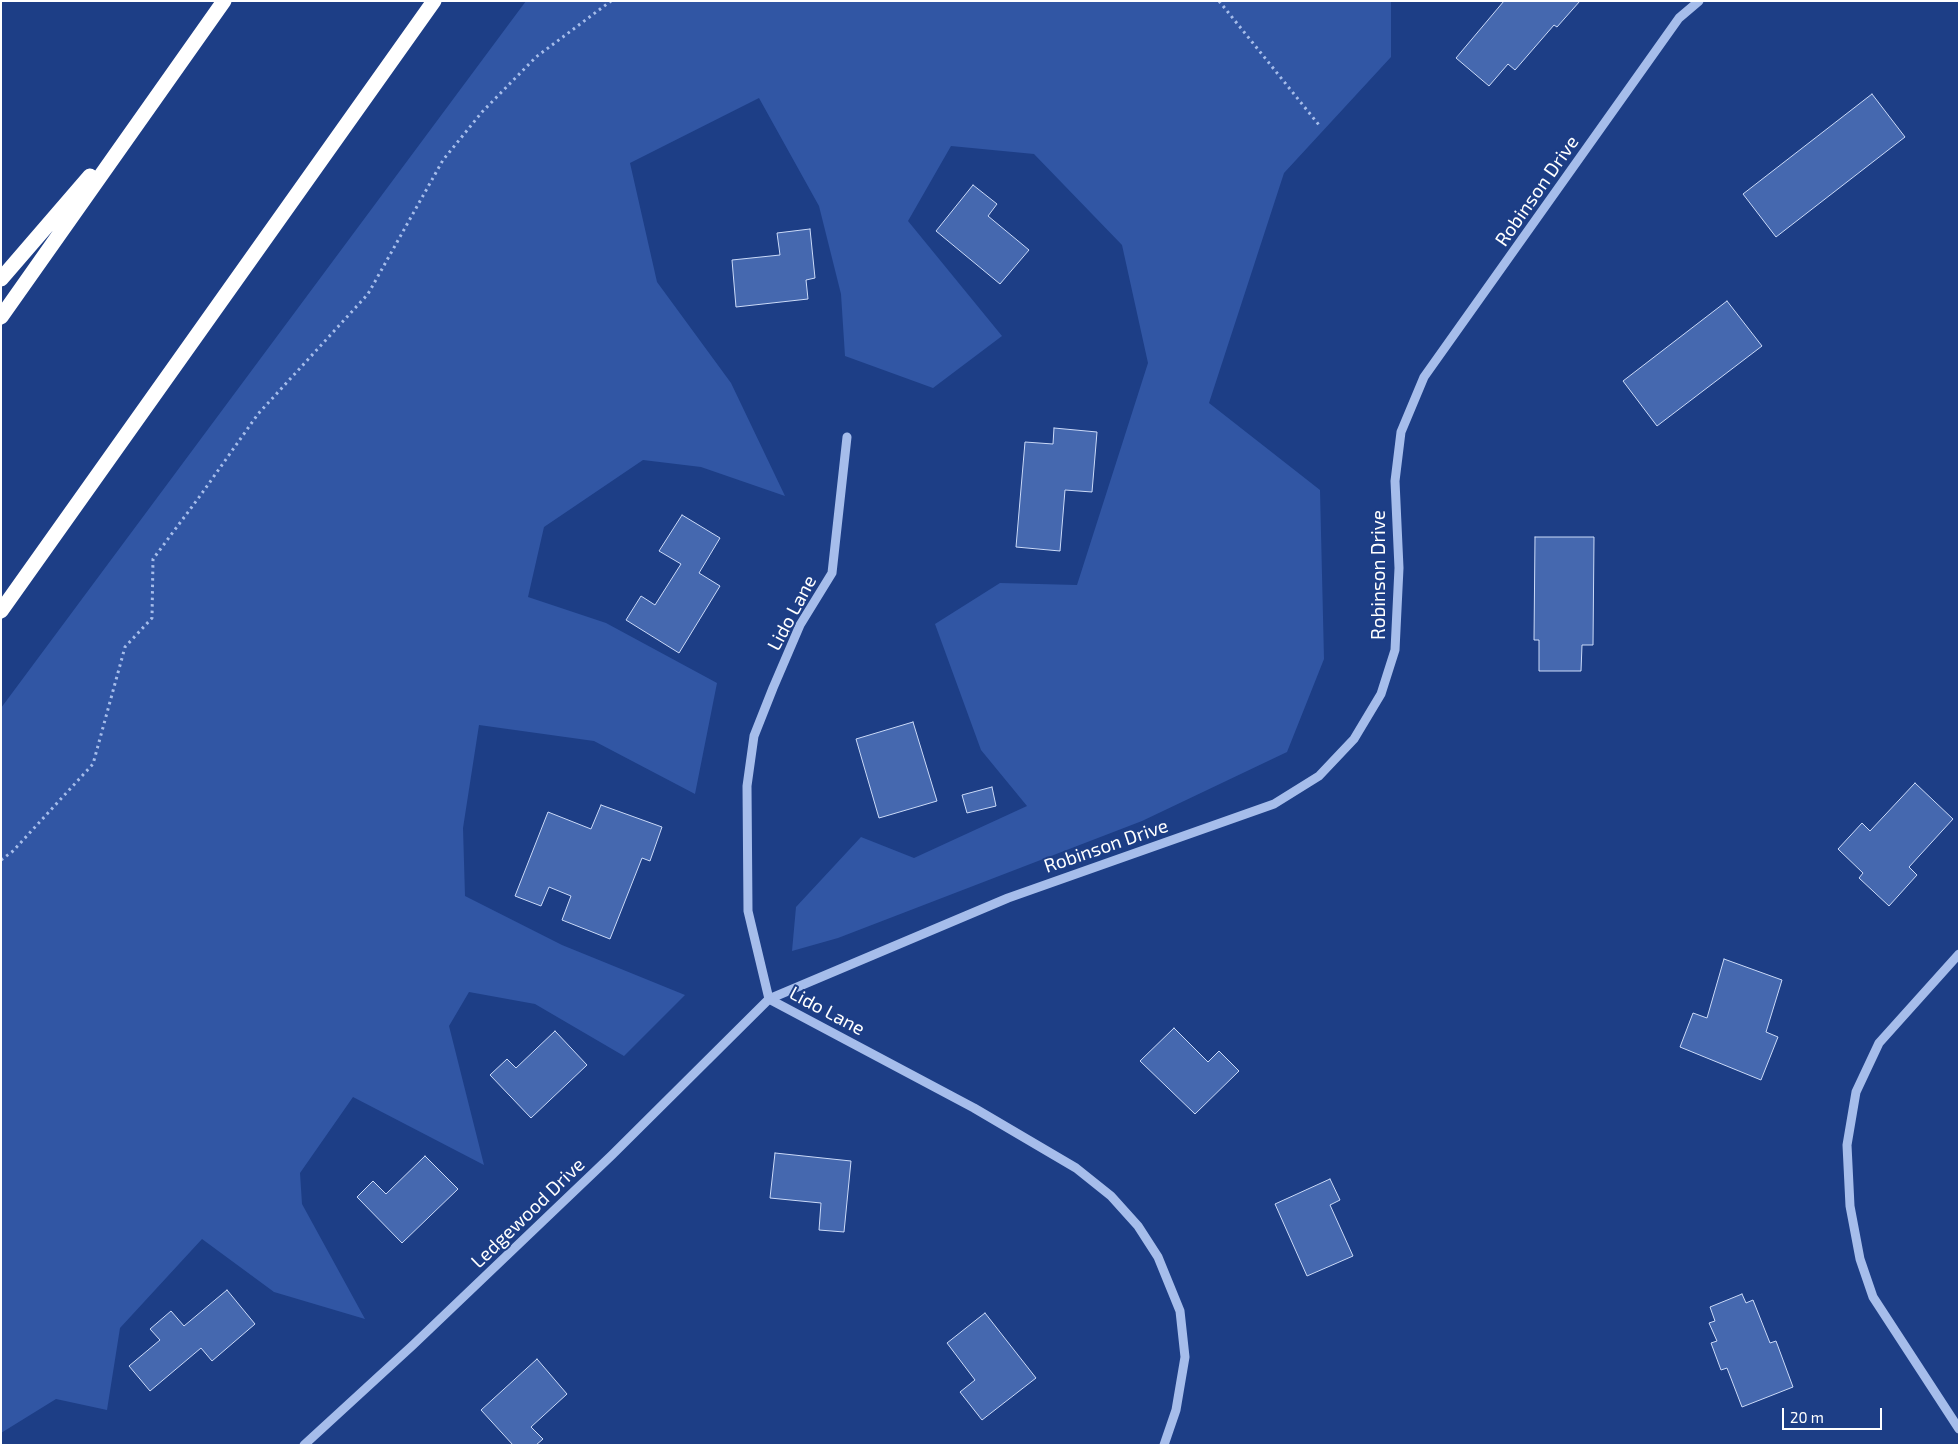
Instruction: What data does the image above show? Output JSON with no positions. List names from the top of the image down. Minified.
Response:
{"streets":{"street":["Robinson Drive","Lido Lane","Ledgewood Drive"]},"crossings":[["Robinson Drive","Lido Lane"],["Robinson Drive","Ledgewood Drive"],["Lido Lane","Ledgewood Drive"]],"scale_bar":"20 m"}
